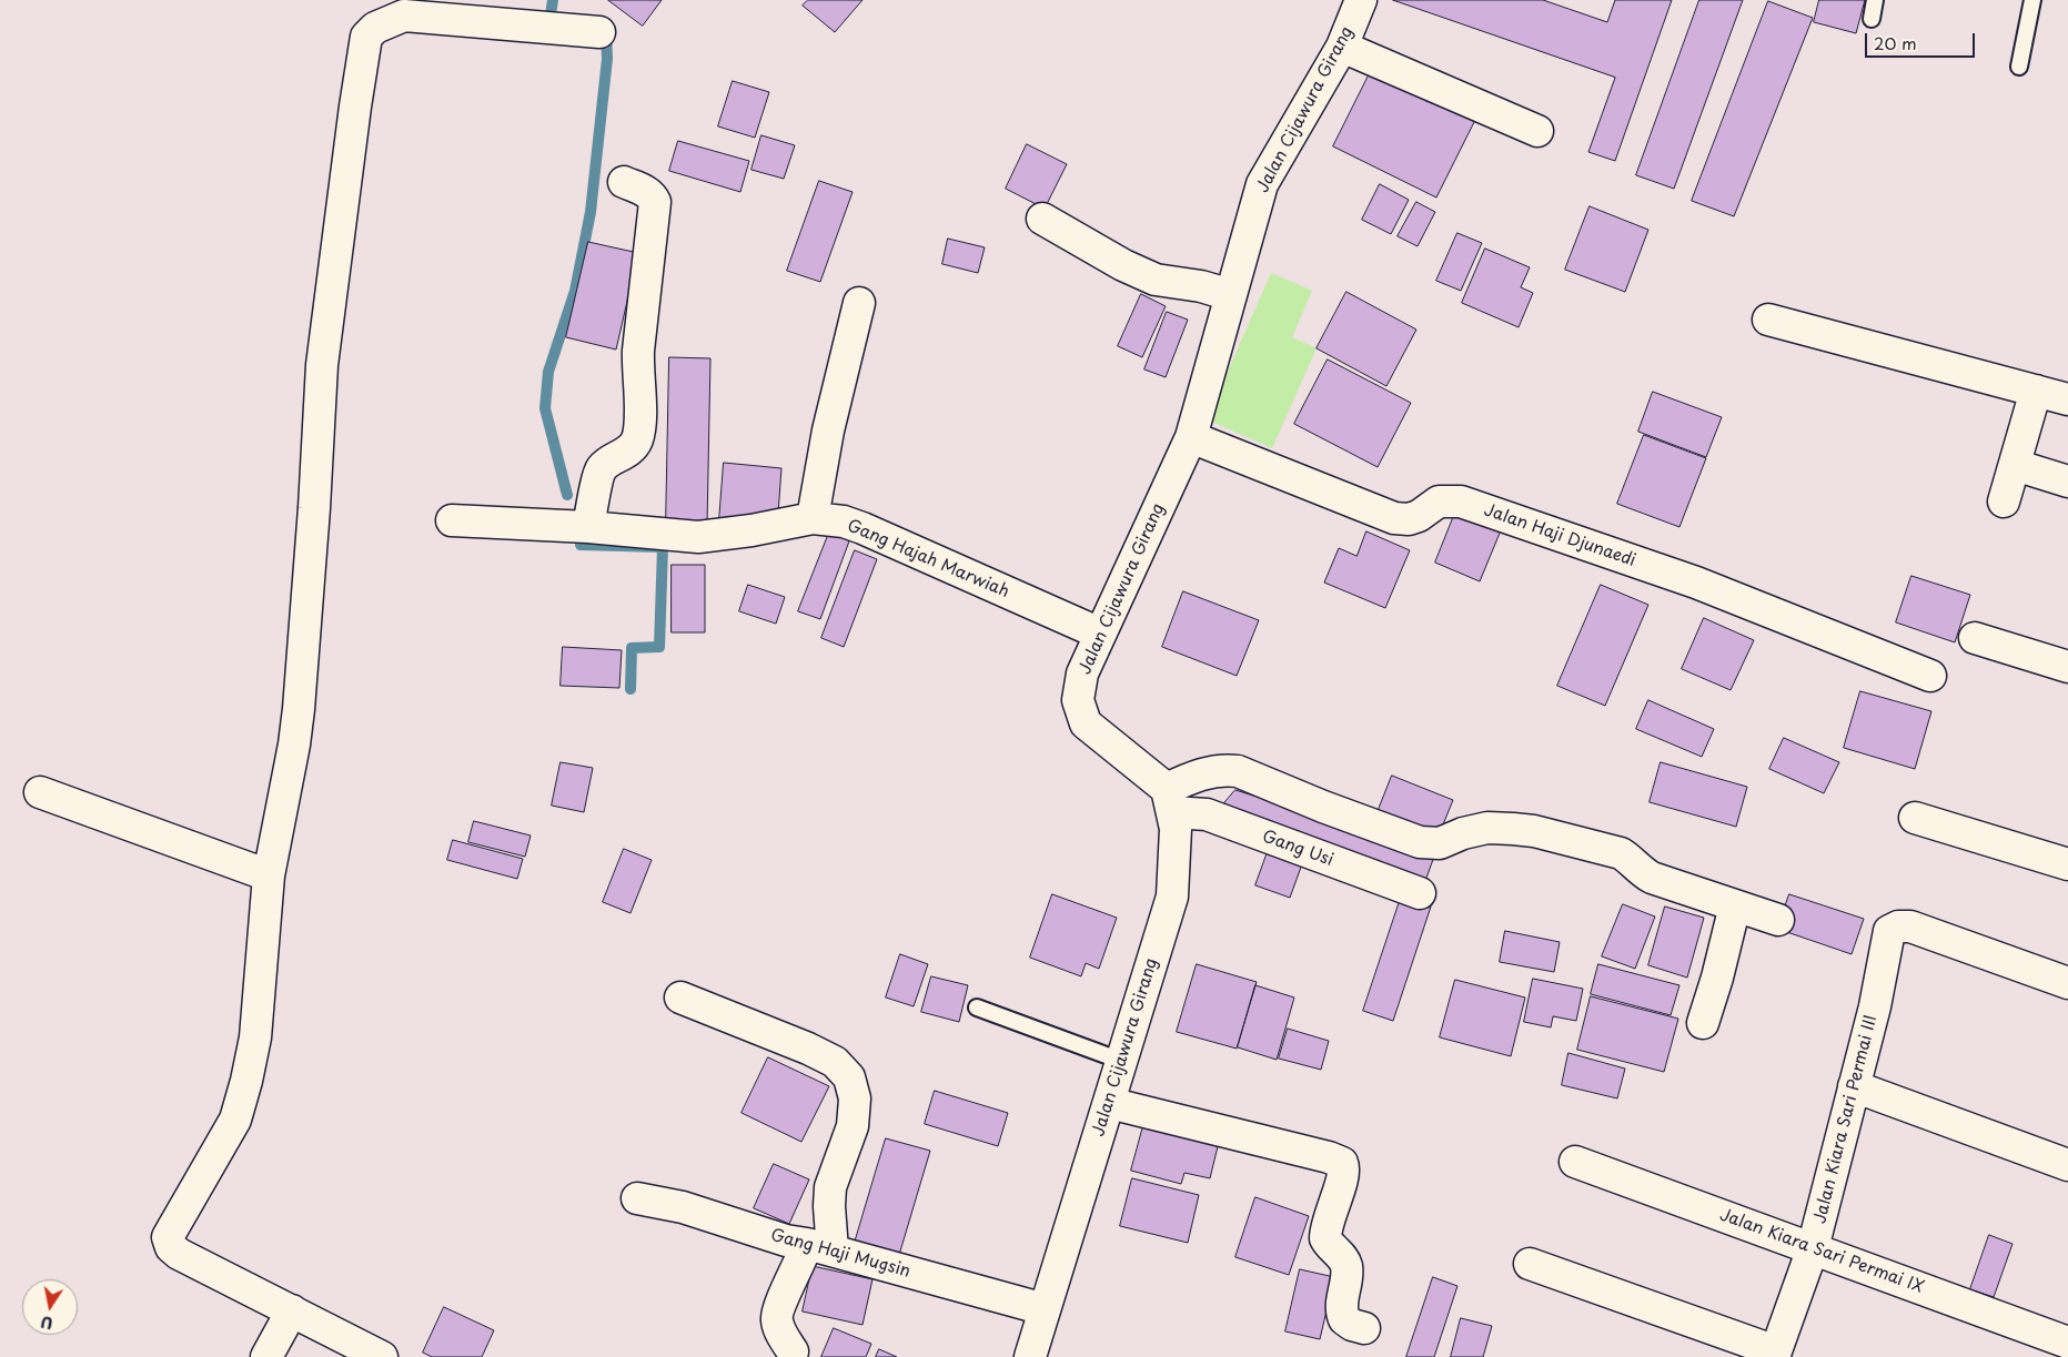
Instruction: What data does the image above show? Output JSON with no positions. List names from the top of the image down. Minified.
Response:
{"streets":{"street":["Jalan Cijawura Girang","Jalan Haji Djunaedi","Gang Hajah Marwiah","Gang Usi","Jalan Kiara Sari Permai III","Jalan Kiara Sari Permai IX","Gang Haji Mugsin"]},"crossings":[["Jalan Cijawura Girang","Jalan Haji Djunaedi"],["Jalan Cijawura Girang","Gang Hajah Marwiah"],["Jalan Cijawura Girang","Gang Usi"],["Jalan Cijawura Girang","Gang Haji Mugsin"],["Jalan Kiara Sari Permai III","Jalan Kiara Sari Permai IX"]],"scale_bar":"20 m","north":"bottom"}
